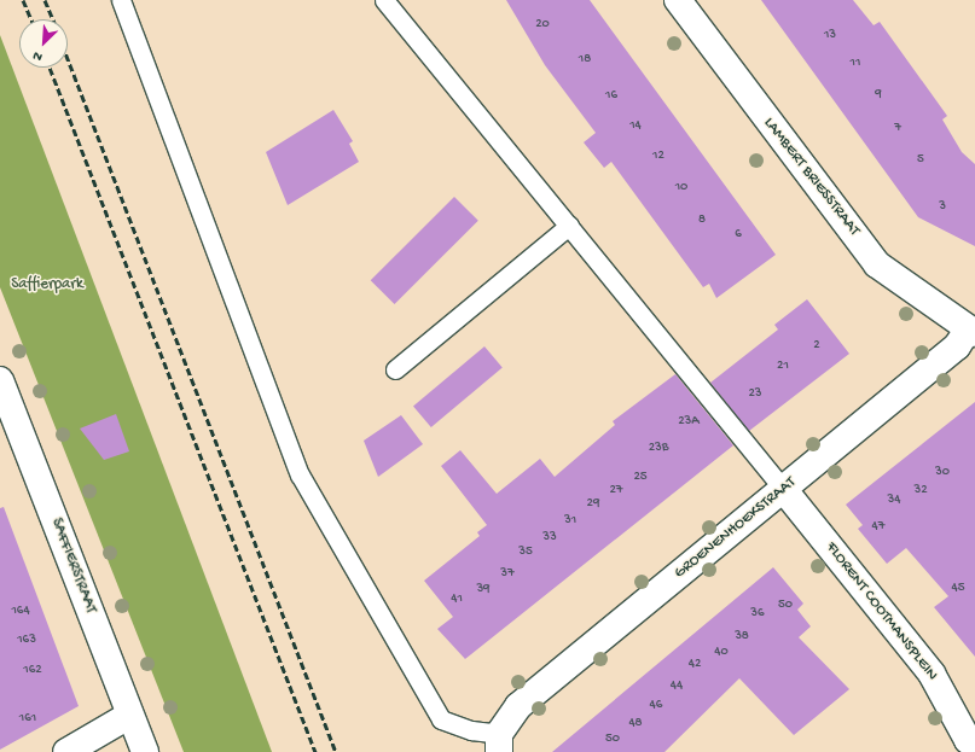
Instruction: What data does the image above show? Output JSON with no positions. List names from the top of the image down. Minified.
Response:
{"streets":{"street":["LAMBERT BRIESSTRAAT","GROENENHOEKSTRAAT","SAFFIERSTRAAT","FLORENT COOTMANSPLEIN"]},"crossings":[["LAMBERT BRIESSTRAAT","GROENENHOEKSTRAAT"],["GROENENHOEKSTRAAT","FLORENT COOTMANSPLEIN"]],"parks":["Saffierpark"],"house_numbers":["20","13","18","11","9","16","14","7","12","5","10","3","8","6","2","21","23","23A","23B","30","25","27","32","34","29","31","47","33","35","37","45","39","41","50","164","36","38","163","40","42","162","44","46","161","48","50"],"north":"bottom left"}
